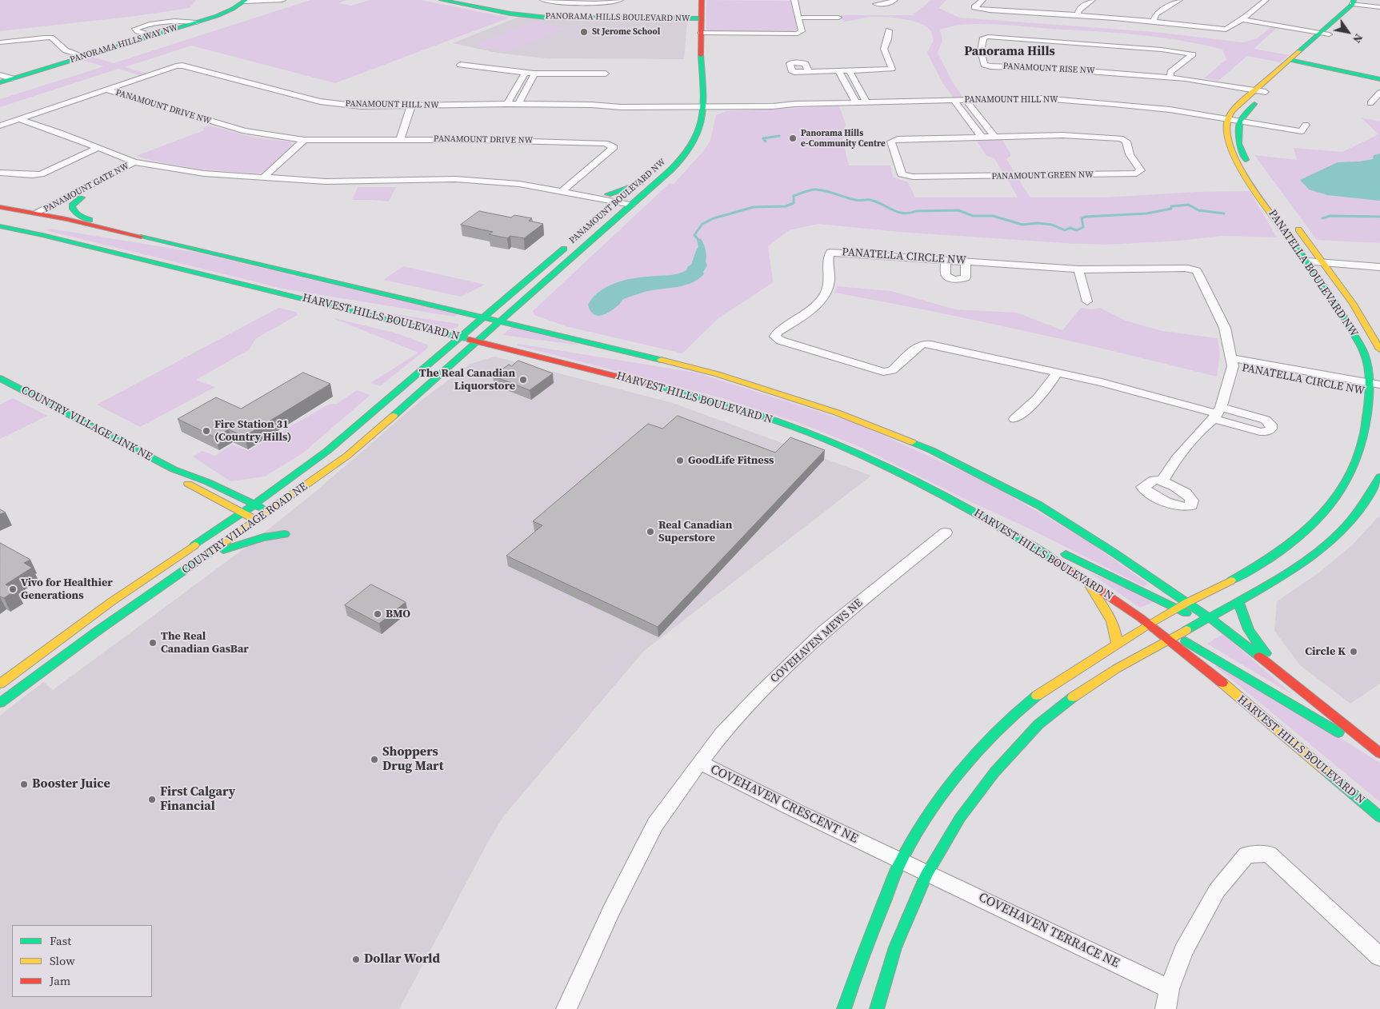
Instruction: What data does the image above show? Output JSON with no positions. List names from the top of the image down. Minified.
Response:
{"streets":{"street":["PANORAMA HILLS BOULEVARD NW","PANORAMA HILLS WAY NW","PANAMOUNT RISE NW","PANAMOUNT HILL NW","PANAMOUNT DRIVE NW","PANAMOUNT GREEN NW","PANAMOUNT GATE NW","PANAMOUNT BOULEVARD NW","PANATELLA CIRCLE NW","PANATELLA BOULEVARD NW","HARVEST HILLS BOULEVARD N","COUNTRY VILLAGE LINK NE","COUNTRY VILLAGE ROAD NE","COVEHAVEN MEWS NE","COVEHAVEN CRESCENT NE","COVEHAVEN TERRACE NE"]},"crossings":[["PANORAMA HILLS BOULEVARD NW","PANAMOUNT BOULEVARD NW"],["PANAMOUNT HILL NW","PANAMOUNT DRIVE NW"],["PANAMOUNT HILL NW","PANAMOUNT BOULEVARD NW"],["PANAMOUNT HILL NW","PANATELLA BOULEVARD NW"],["PANAMOUNT GATE NW","HARVEST HILLS BOULEVARD N"],["PANAMOUNT BOULEVARD NW","HARVEST HILLS BOULEVARD N"],["PANAMOUNT BOULEVARD NW","COUNTRY VILLAGE ROAD NE"],["PANATELLA CIRCLE NW","PANATELLA BOULEVARD NW"],["PANATELLA BOULEVARD NW","HARVEST HILLS BOULEVARD N"],["PANATELLA BOULEVARD NW","COVEHAVEN CRESCENT NE"],["HARVEST HILLS BOULEVARD N","COUNTRY VILLAGE ROAD NE"],["COUNTRY VILLAGE LINK NE","COUNTRY VILLAGE ROAD NE"],["COVEHAVEN MEWS NE","COVEHAVEN CRESCENT NE"],["COVEHAVEN CRESCENT NE","COVEHAVEN TERRACE NE"]],"districts":["Panorama Hills"],"places":["St Jerome School","Panorama Hills e-Community Centre","The Real Canadian Liquorstore","Fire Station 31 (Country Hills)","GoodLife Fitness","Real Canadian Superstore","Vivo for Healthier Generations","BMO","The Real Canadian GasBar","Circle K","Shoppers Drug Mart","Booster Juice","First Calgary Financial","Dollar World"],"legend":["Fast","Slow","Jam"],"north":"bottom right"}
